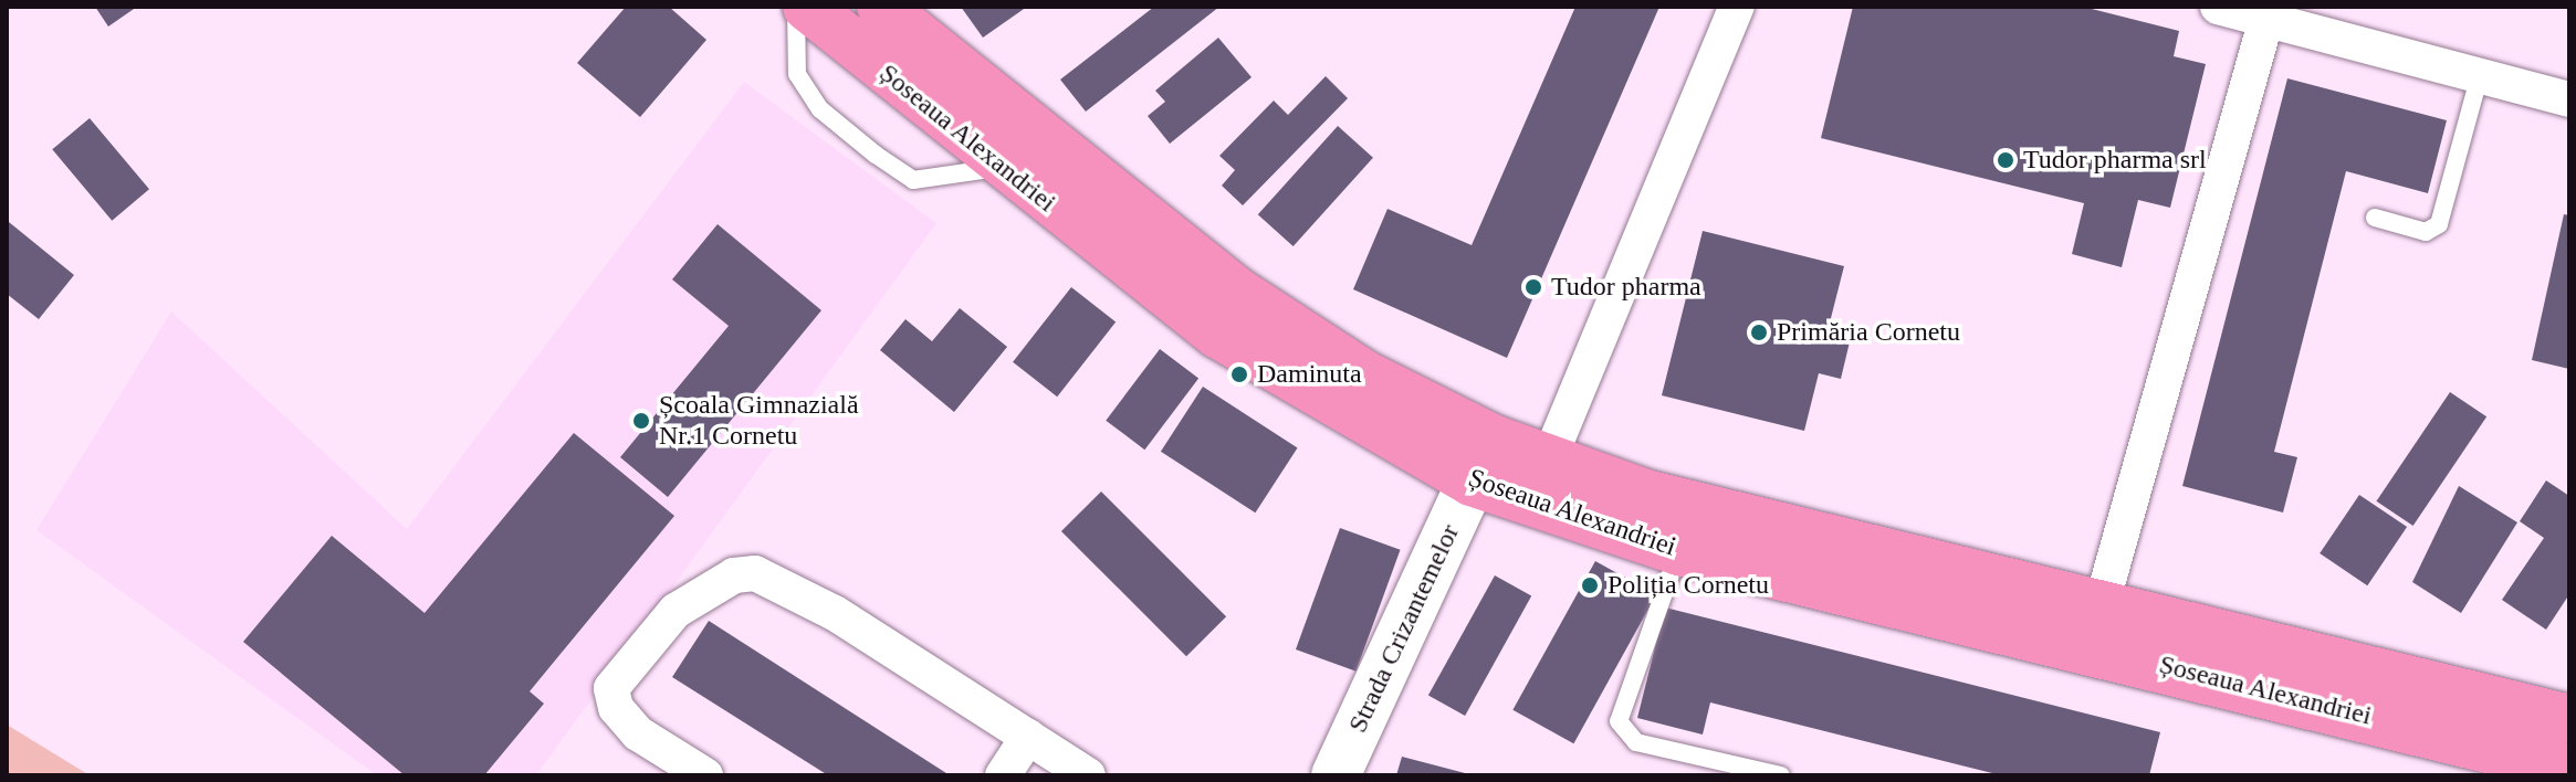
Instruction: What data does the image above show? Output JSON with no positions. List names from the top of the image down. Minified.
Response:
{"streets":{"highway":["Șoseaua Alexandriei"],"street":["Strada Crizantemelor"]},"crossings":[["Șoseaua Alexandriei","Strada Crizantemelor"]],"places":["Tudor pharma srl","Tudor pharma","Primăria Cornetu","Daminuta","Școala Gimnazială Nr.1 Cornetu","Poliția Cornetu"]}
